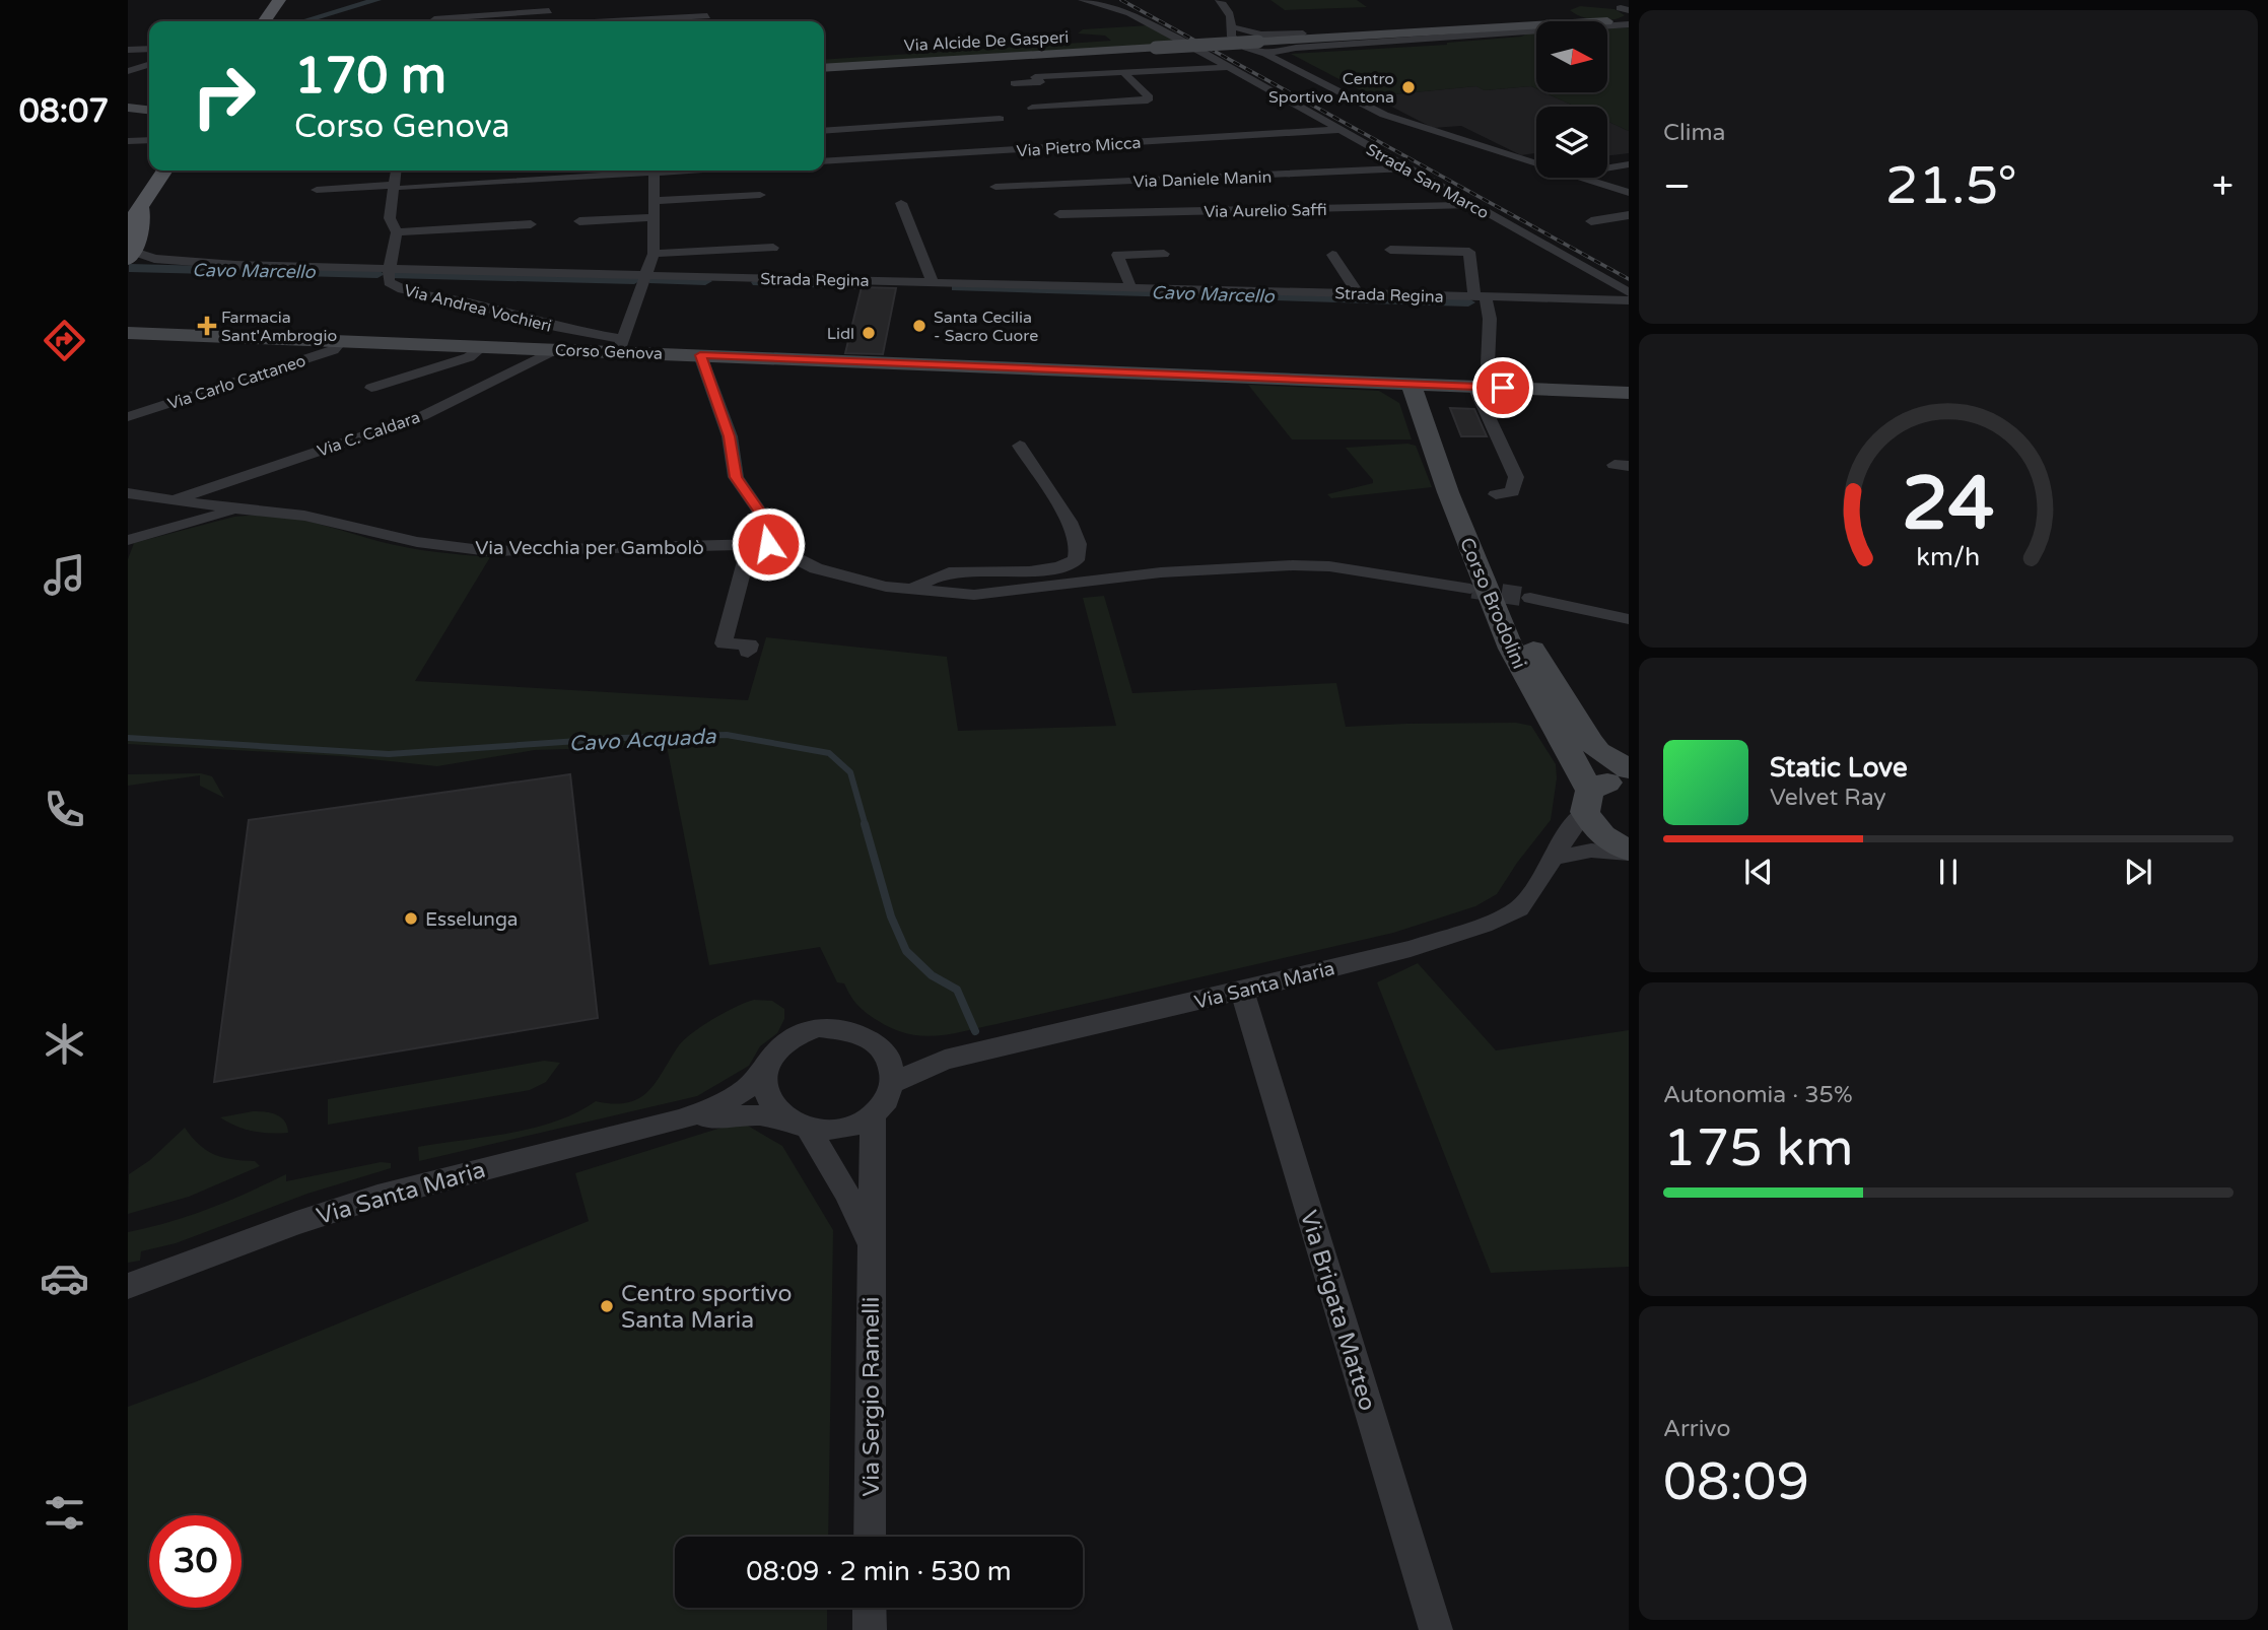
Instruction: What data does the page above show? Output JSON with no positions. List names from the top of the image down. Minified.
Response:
{"streets":{"main road":["Via Alcide De Gasperi","Corso Genova","Corso Brodolini"],"street":["Via Pietro Micca","Via Daniele Manin","Strada San Marco","Via Aurelio Saffi","Strada Regina","Via Andrea Vochieri","Via Carlo Cattaneo","Via C. Caldara","Via Vecchia per Gambolò","Via Santa Maria","Via Brigata Matteo","Via Sergio Ramelli"]},"crossings":[["Via Pietro Micca","Strada San Marco"],["Via Daniele Manin","Strada San Marco"],["Strada San Marco","Via Aurelio Saffi"],["Strada Regina","Via Andrea Vochieri"],["Via Andrea Vochieri","Corso Genova"],["Corso Genova","Via Carlo Cattaneo"],["Corso Genova","Via C. Caldara"],["Corso Genova","Corso Brodolini"],["Via C. Caldara","Via Vecchia per Gambolò"],["Corso Brodolini","Via Santa Maria"],["Via Santa Maria","Via Brigata Matteo"],["Via Santa Maria","Via Sergio Ramelli"]],"water":["Cavo Marcello","Cavo Acquada"],"places":{"other":["Centro Sportivo Antona","Santa Cecilia - Sacro Cuore","Lidl","Esselunga","Centro sportivo Santa Maria"],"health":["Farmacia Sant'Ambrogio"]},"north":"right","page":{"tabs":"08:07","tile":["Clima",["Autonomia · 35%","175 km"],["Arrivo","08:09"]],"turn":["170 m","Corso Genova"],"heat":["−","21.5°","+"],"song":["Static Love","Velvet Ray"],"limit":"30","trip":"08:09 · 2 min · 530 m","gauge":["24","km/h"]}}
